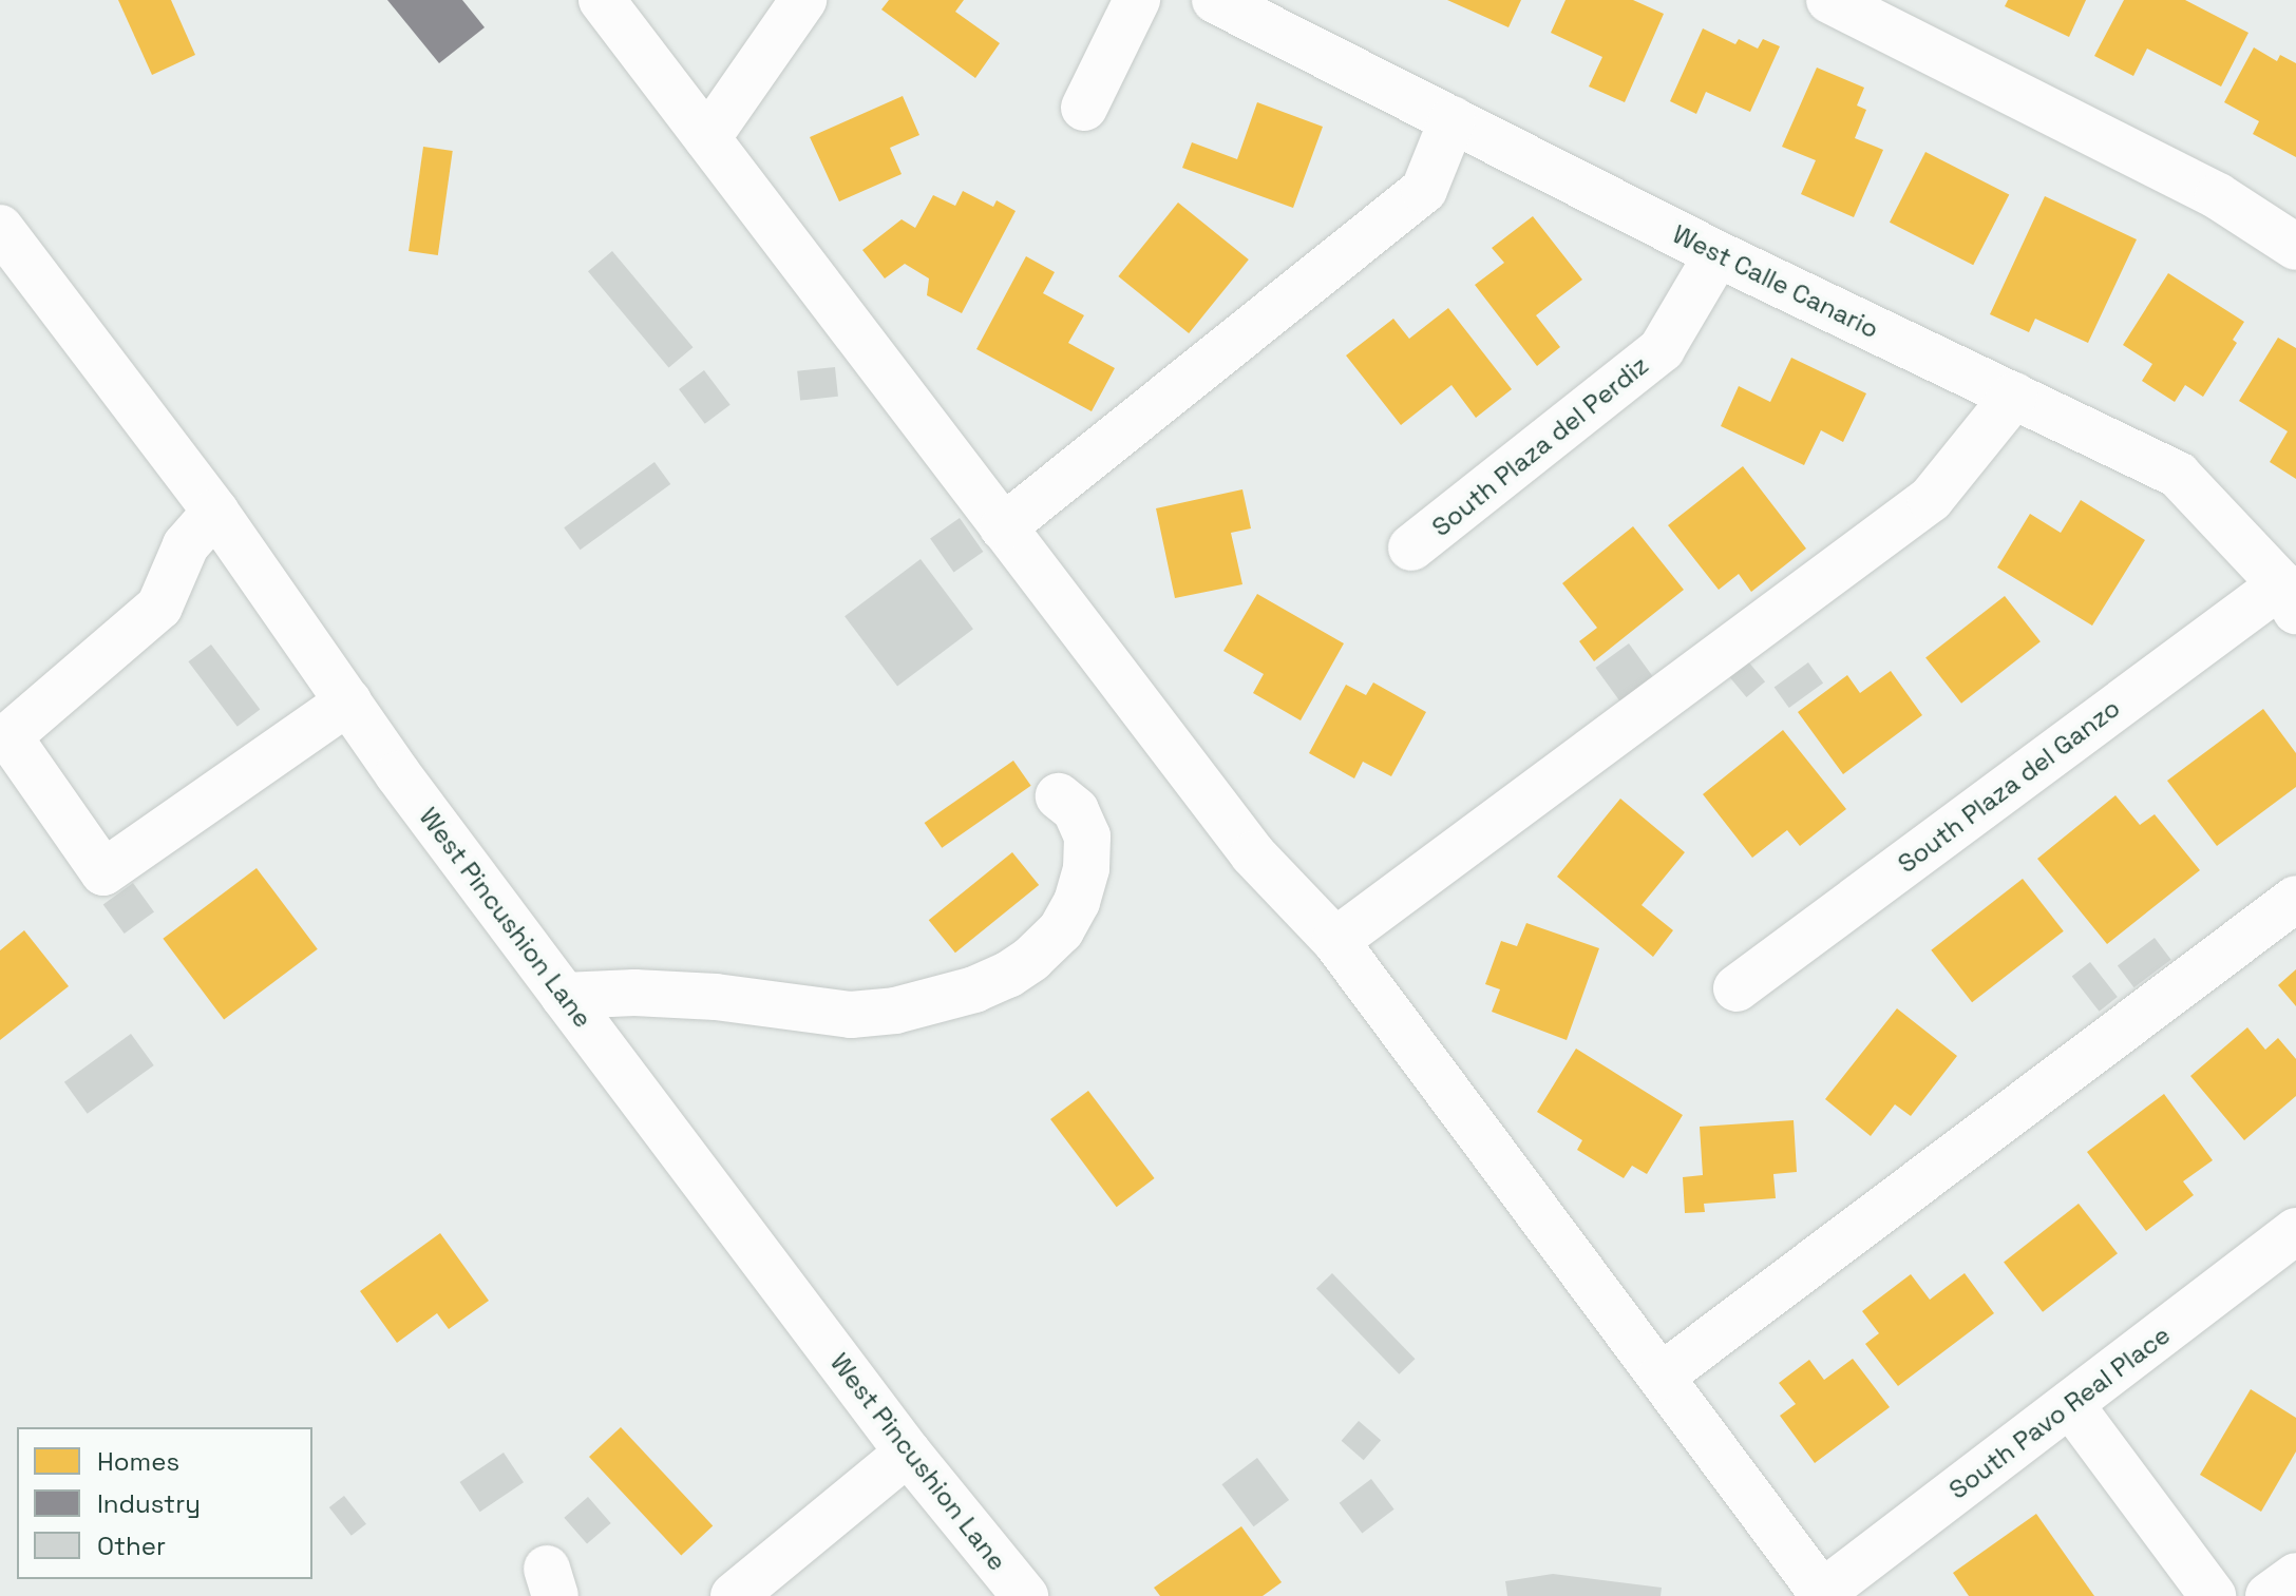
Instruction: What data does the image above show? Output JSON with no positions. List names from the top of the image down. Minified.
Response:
{"streets":{"street":["West Calle Canario","South Plaza del Perdiz","South Plaza del Ganzo","West Pincushion Lane","South Pavo Real Place"]},"crossings":[["West Calle Canario","South Plaza del Perdiz"],["West Calle Canario","South Plaza del Ganzo"]],"legend":["Homes","Industry","Other"]}
